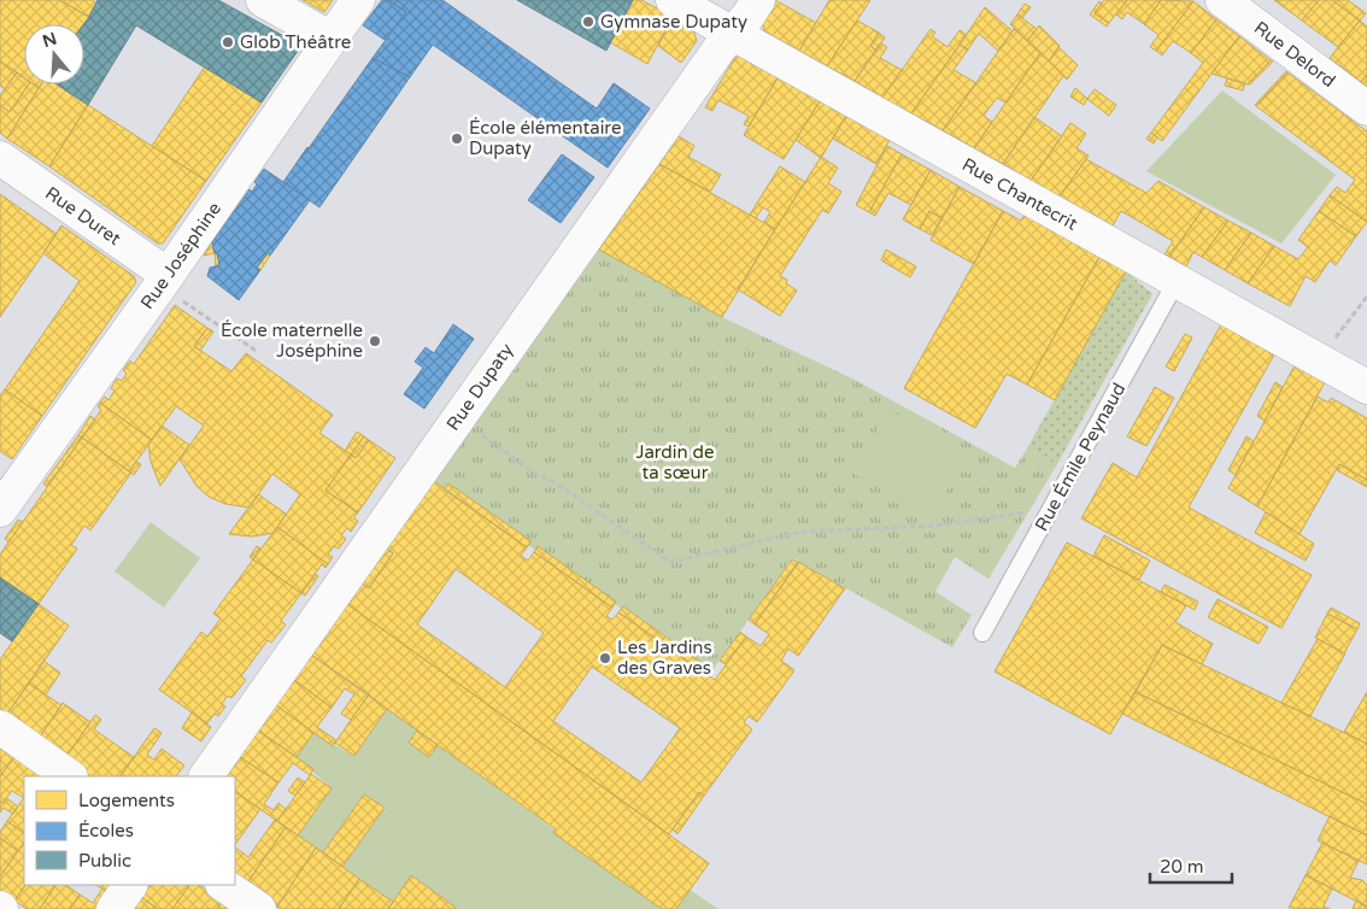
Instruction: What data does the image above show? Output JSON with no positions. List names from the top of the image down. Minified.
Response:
{"streets":{"street":["Rue Delord","Rue Chantecrit","Rue Duret","Rue Joséphine","Rue Dupaty"],"lane":["Rue Émile Peynaud"]},"crossings":[["Rue Chantecrit","Rue Dupaty"],["Rue Chantecrit","Rue Émile Peynaud"],["Rue Duret","Rue Joséphine"]],"parks":["Jardin de ta sœur"],"places":["Gymnase Dupaty","Glob Théâtre","École élémentaire Dupaty","École maternelle Joséphine","Les Jardins des Graves"],"legend":["Logements","Écoles","Public"],"scale_bar":"20 m","north":"top"}
